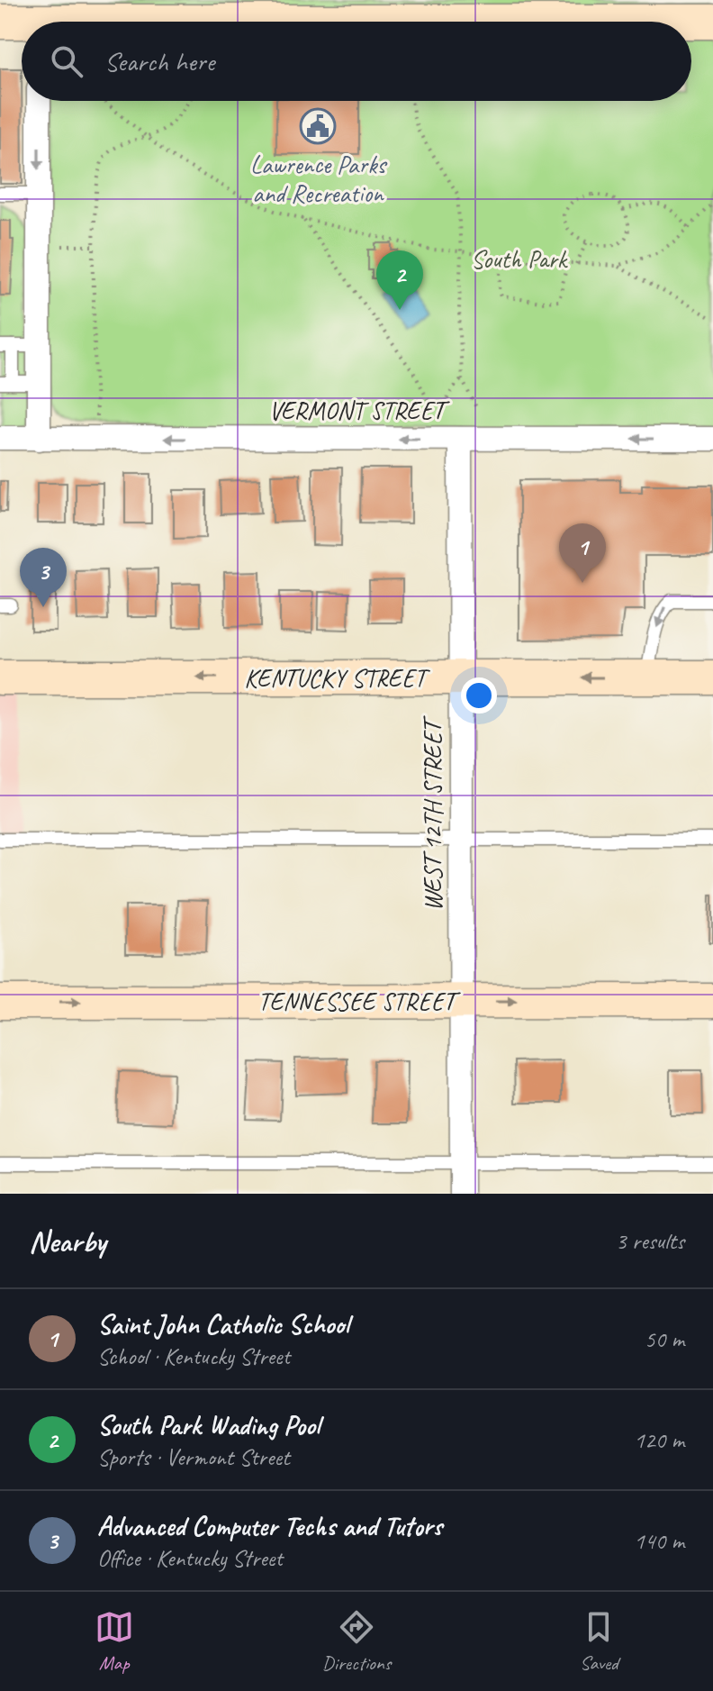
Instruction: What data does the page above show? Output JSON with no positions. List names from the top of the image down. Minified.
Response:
{"streets":{"main road":["KENTUCKY STREET","TENNESSEE STREET"],"street":["VERMONT STREET","WEST 12TH STREET"]},"crossings":[["VERMONT STREET","WEST 12TH STREET"],["KENTUCKY STREET","WEST 12TH STREET"],["WEST 12TH STREET","TENNESSEE STREET"]],"one_way":["VERMONT STREET","KENTUCKY STREET","TENNESSEE STREET"],"parks":["South Park"],"places":{"public building":["Lawrence Parks and Recreation"]},"page":{"search":"Search here","pins":["2","1","3"],"heading":["Nearby","3 results"],"list":[{"mark":"1","name":"Saint John Catholic School","note":"School · Kentucky Street","value":"50 m"},{"mark":"2","name":"South Park Wading Pool","note":"Sports · Vermont Street","value":"120 m"},{"mark":"3","name":"Advanced Computer Techs and Tutors","note":"Office · Kentucky Street","value":"140 m"}],"nav":["Map","Directions","Saved"]}}
